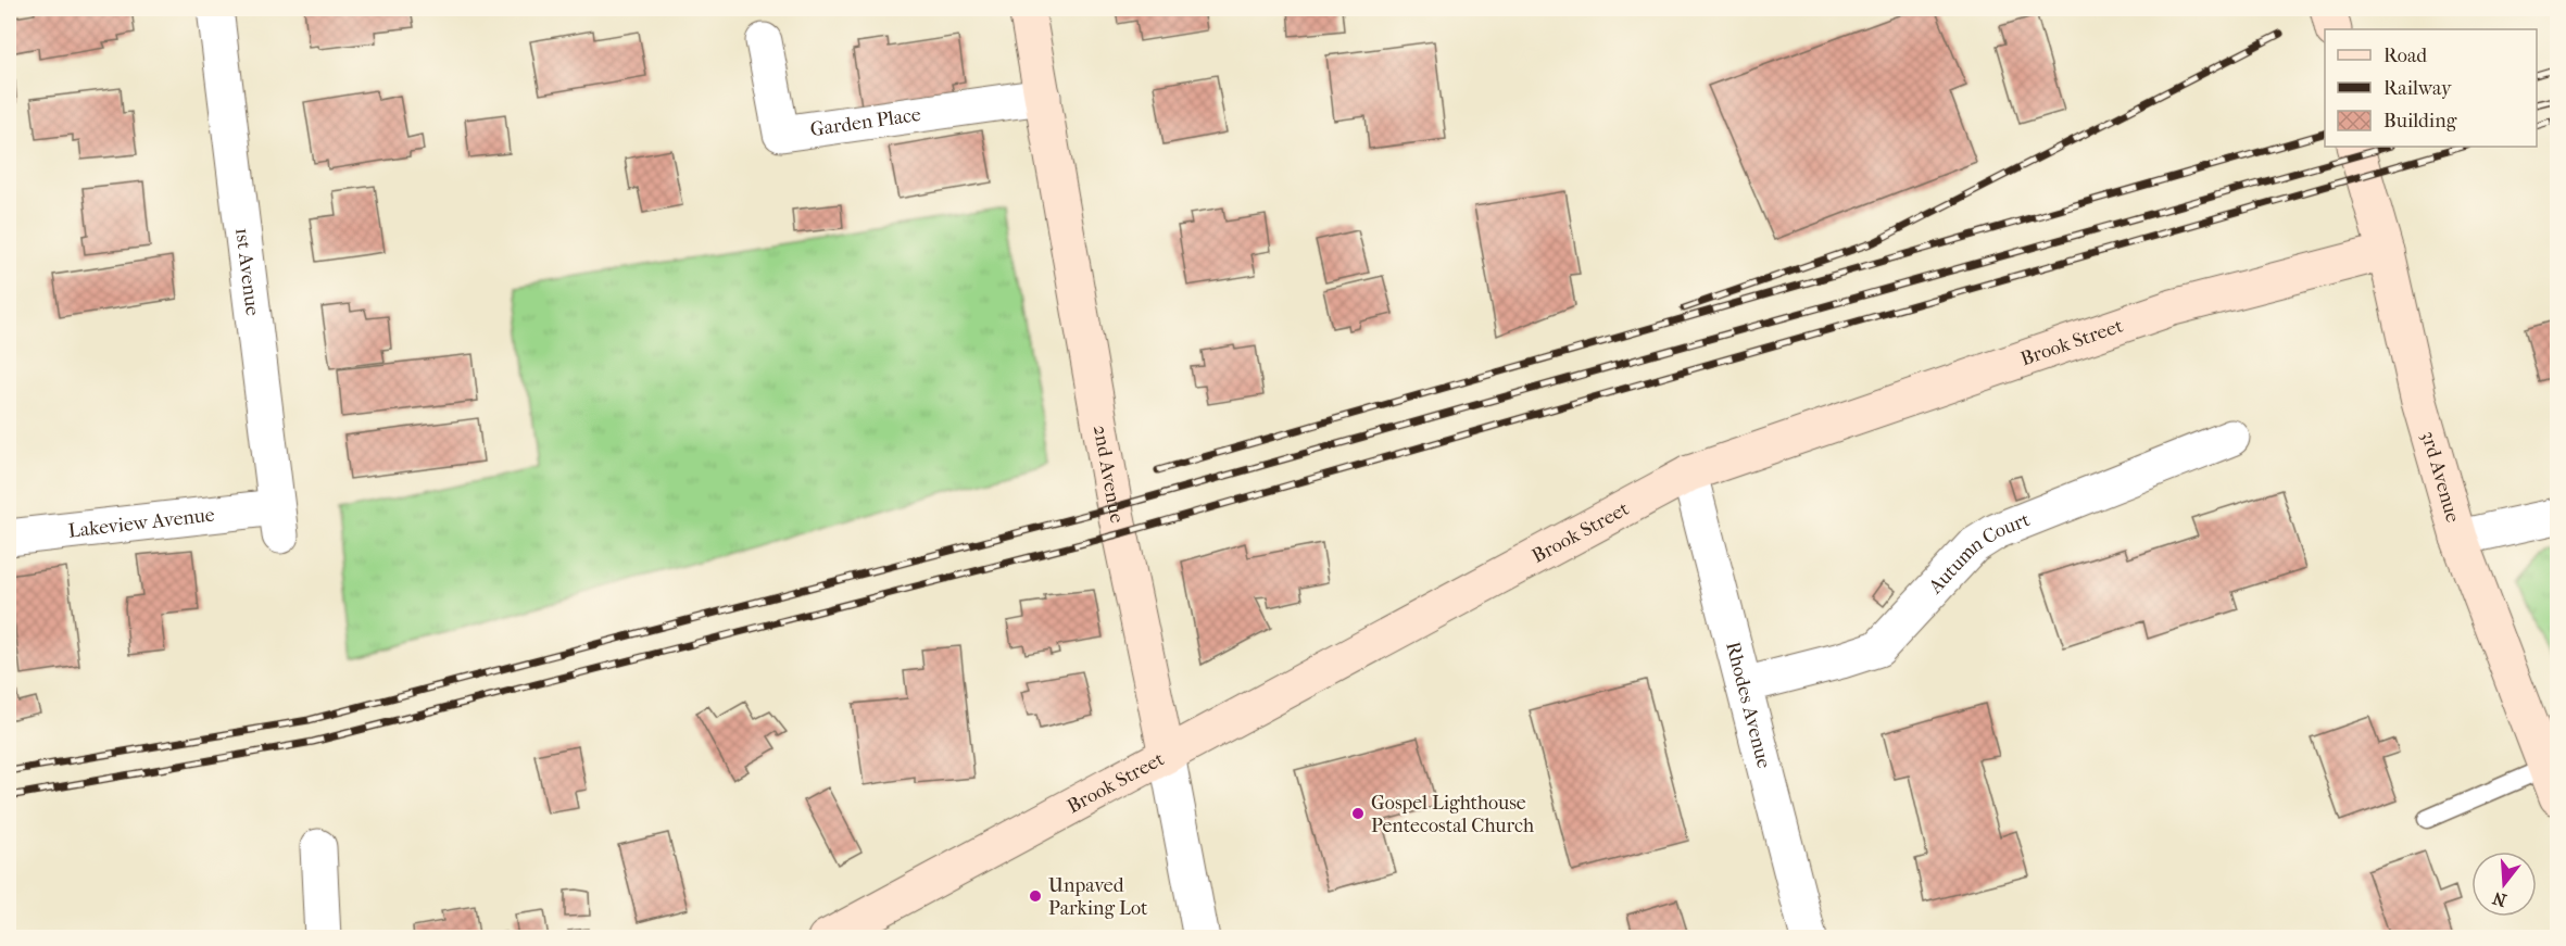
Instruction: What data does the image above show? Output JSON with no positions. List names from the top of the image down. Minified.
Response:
{"streets":{"street":["Garden Place","1st Avenue","Brook Street","2nd Avenue","3rd Avenue","Lakeview Avenue","Autumn Court","Rhodes Avenue"]},"crossings":[["Garden Place","2nd Avenue"],["1st Avenue","Lakeview Avenue"],["Brook Street","2nd Avenue"],["Brook Street","3rd Avenue"],["Brook Street","Rhodes Avenue"],["Autumn Court","Rhodes Avenue"]],"places":["Gospel Lighthouse Pentecostal Church","Unpaved Parking Lot"],"legend":["Road","Railway","Building"],"north":"bottom"}
